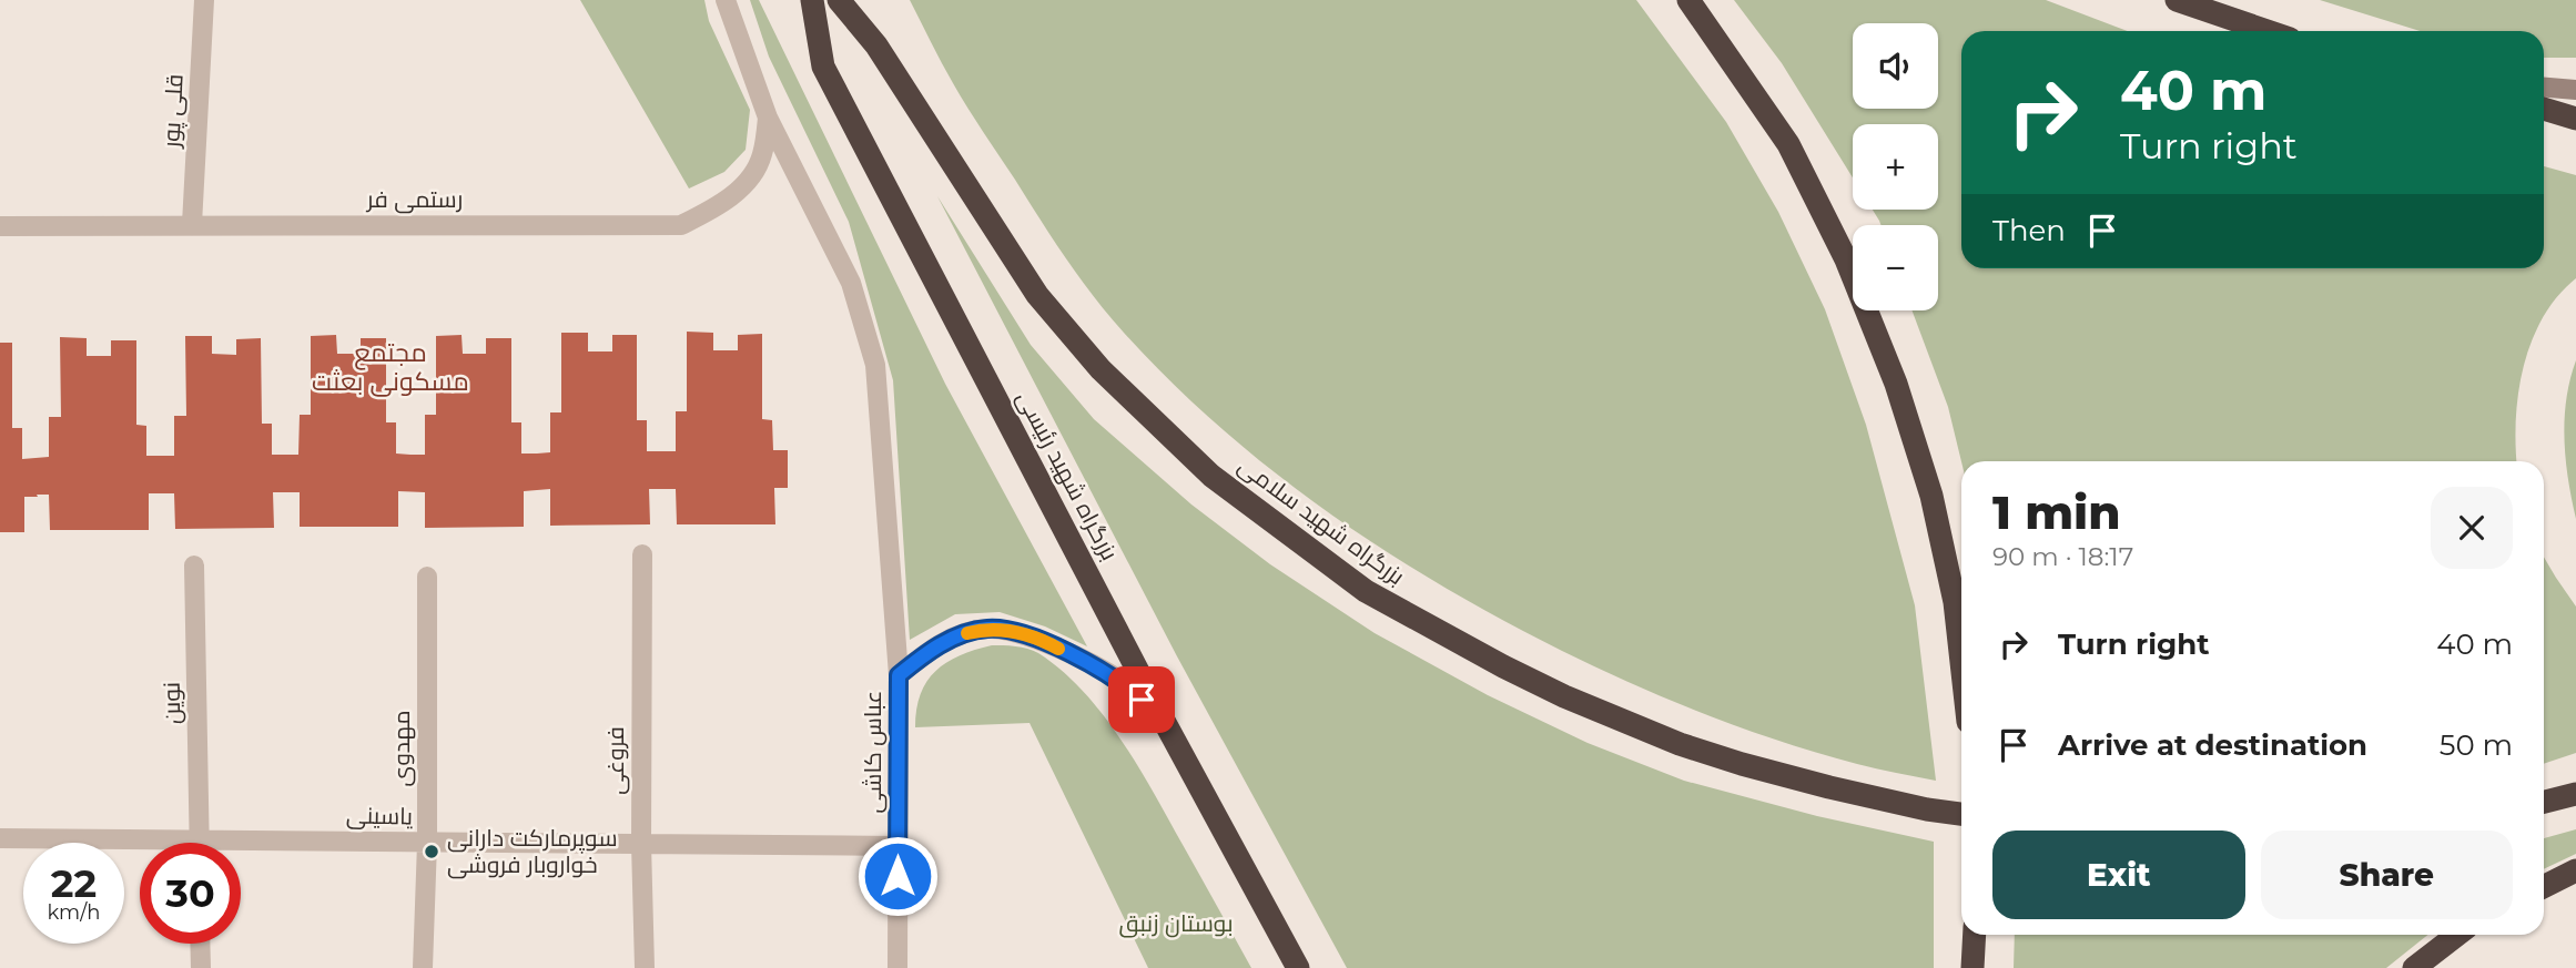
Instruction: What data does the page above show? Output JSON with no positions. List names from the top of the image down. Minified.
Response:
{"streets":{"highway":["بزرگراه شهید رئیسی","بزرگراه شهید سلامی"],"street":["قلی پور","رستمی فر","نوین","مهدوی","عباس کاشی","فروغی","یاسینی"]},"crossings":[["قلی پور","رستمی فر"],["رستمی فر","عباس کاشی"],["مهدوی","یاسینی"],["عباس کاشی","یاسینی"],["فروغی","یاسینی"]],"districts":["مجتمع مسکونی بعثت"],"parks":["بوستان زنبق"],"places":["سوپرمارکت دارانی خواروبار فروشی"],"page":{"map_buttons":["+","−"],"turn":["40 m","Turn right"],"then":"Then","heading":["1 min","90 m · 18:17"],"list":[{"name":"Turn right","value":"40 m"},{"name":"Arrive at destination","value":"50 m"}],"buttons":["Exit","Share"],"speed":"22 km/h","limit":"30"}}
